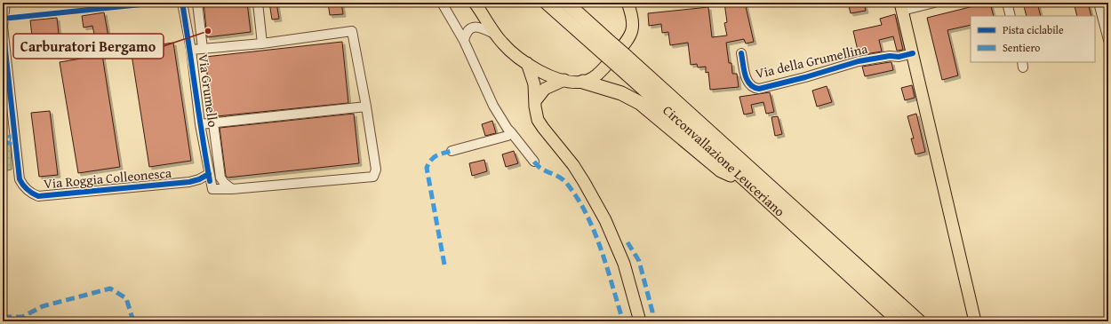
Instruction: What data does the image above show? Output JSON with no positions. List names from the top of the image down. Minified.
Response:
{"streets":{"highway":["Circonvallazione Leuceriano"],"street":["Via della Grumellina","Via Grumello","Via Roggia Colleonesca"]},"crossings":[["Via Grumello","Via Roggia Colleonesca"]],"places":["Carburatori Bergamo"],"legend":["Pista ciclabile","Sentiero"]}
